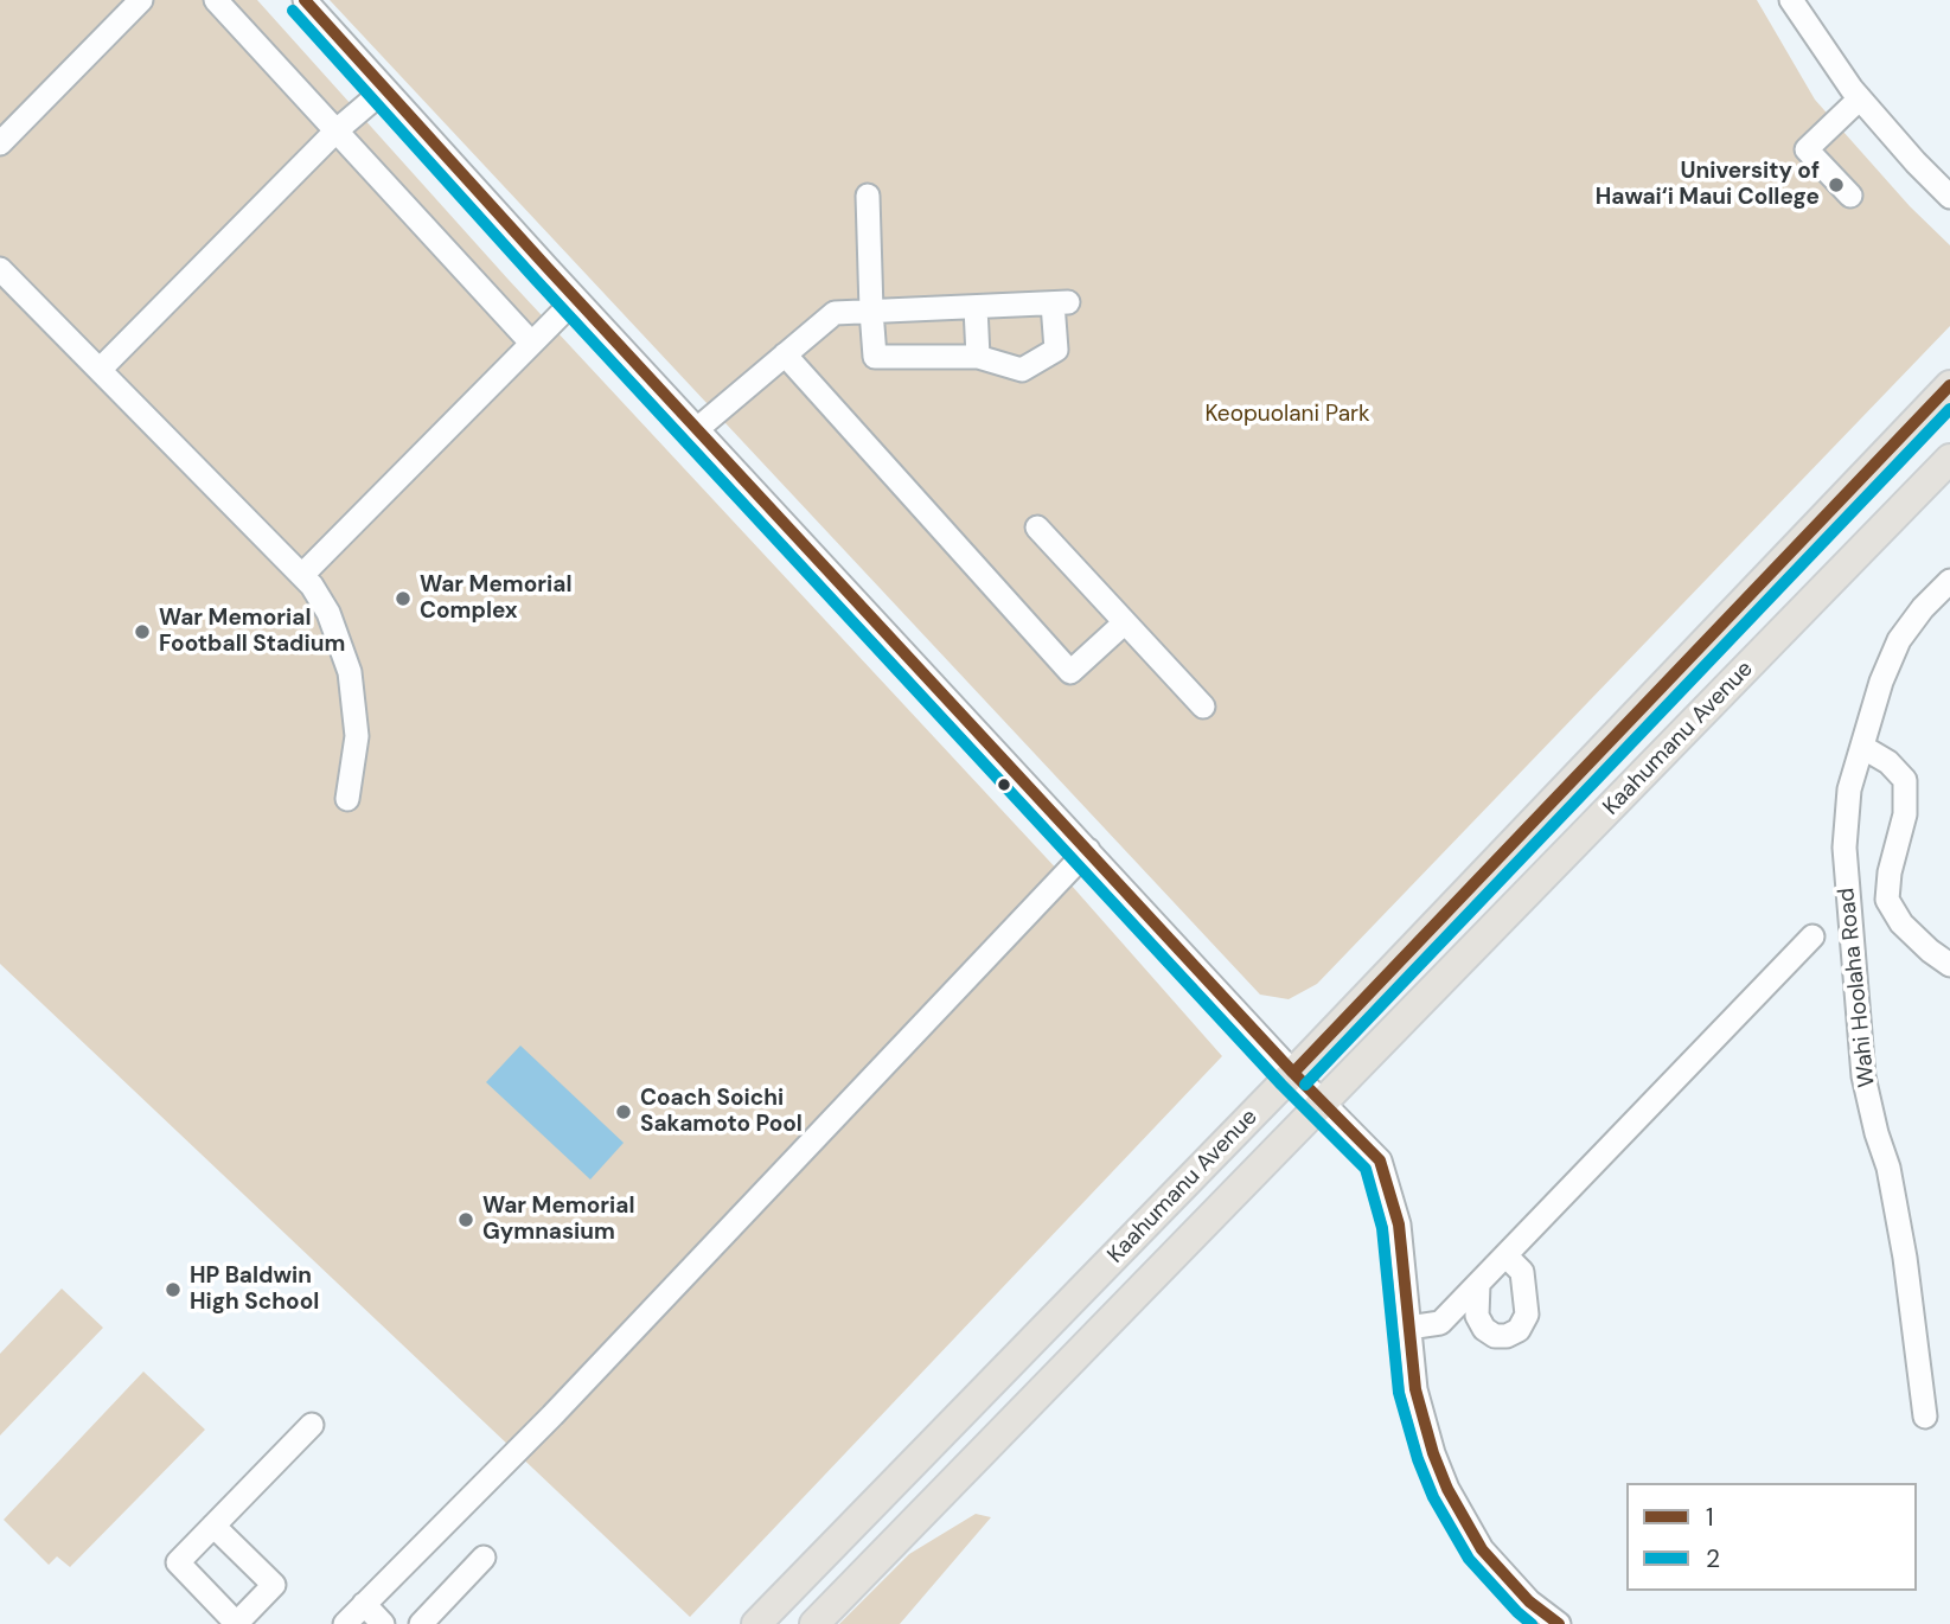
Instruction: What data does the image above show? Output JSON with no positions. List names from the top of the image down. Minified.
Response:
{"streets":{"main road":["Kaahumanu Avenue"],"street":["Wahi Hoolaha Road"]},"parks":["Keopuolani Park"],"places":["University of Hawai‘i Maui College","War Memorial Complex","War Memorial Football Stadium","Coach Soichi Sakamoto Pool","War Memorial Gymnasium","HP Baldwin High School"],"lines":["transit line 1","transit line 2"],"legend":["1","2"]}
